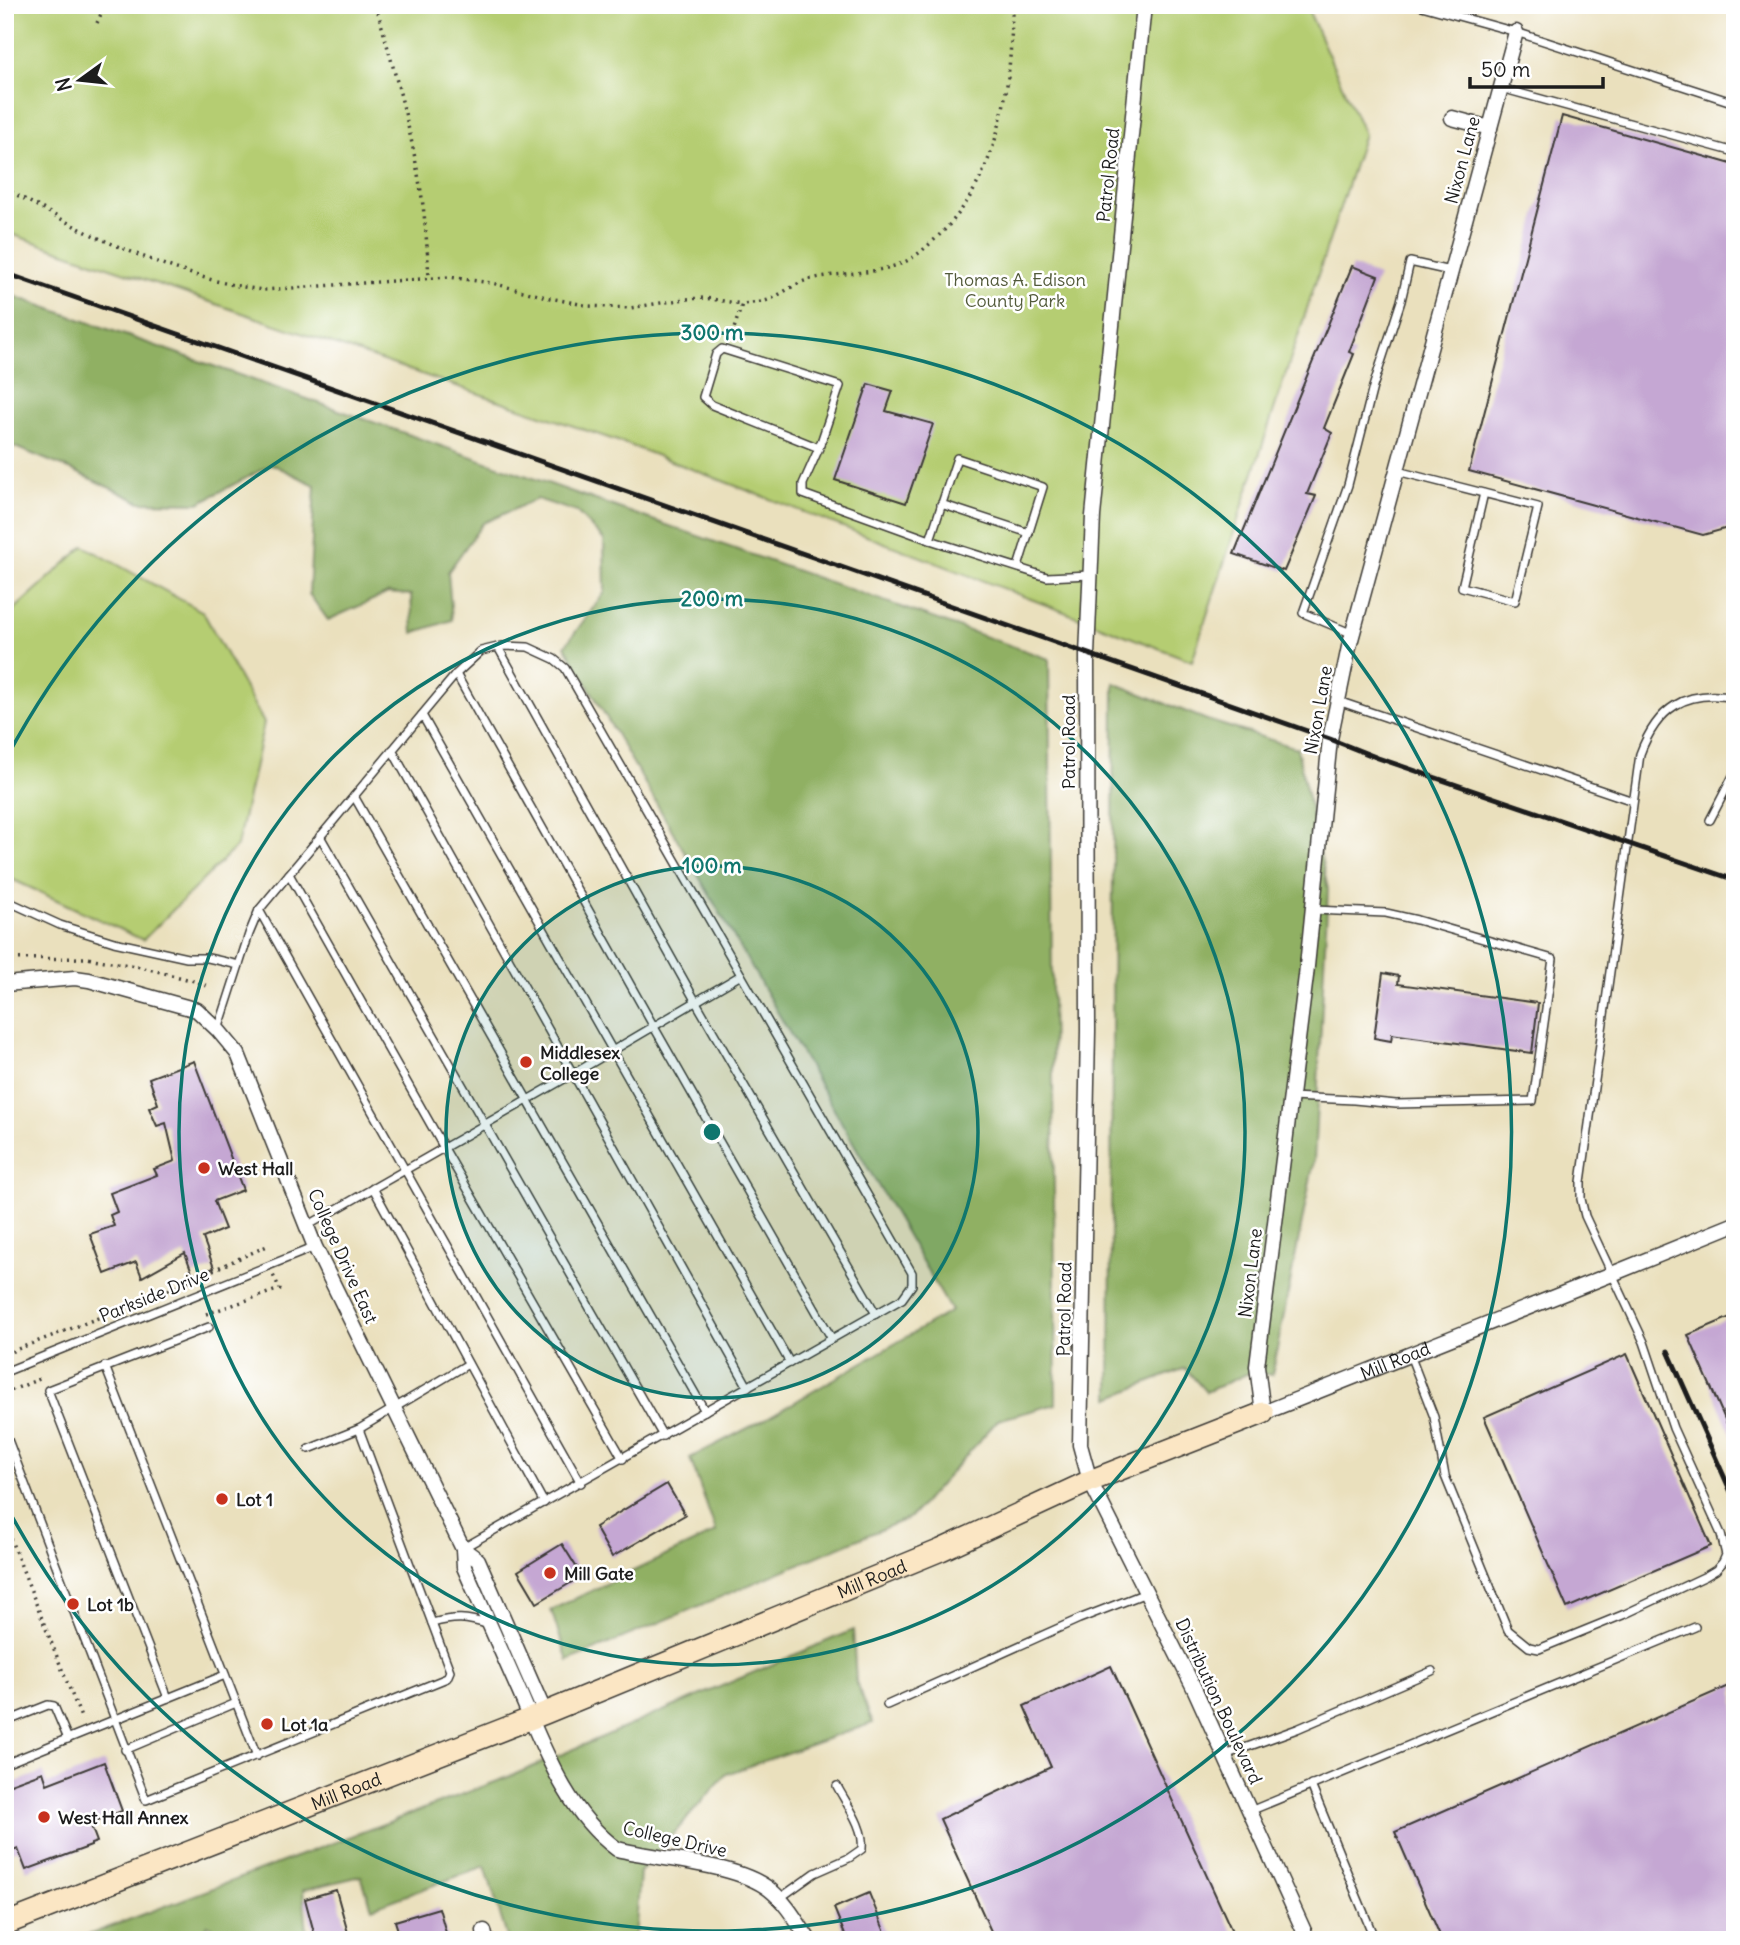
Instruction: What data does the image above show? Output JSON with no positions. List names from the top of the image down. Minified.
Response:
{"streets":{"street":["Nixon Lane","Patrol Road","College Drive East","Mill Road","Distribution Boulevard","College Drive"],"lane":["Parkside Drive"]},"crossings":[["Nixon Lane","Mill Road"],["Patrol Road","Mill Road"],["Patrol Road","Distribution Boulevard"],["College Drive East","Parkside Drive"],["College Drive East","Mill Road"],["College Drive East","College Drive"],["Mill Road","Distribution Boulevard"],["Mill Road","College Drive"]],"parks":["Thomas A. Edison County Park"],"places":["Middlesex College","West Hall","Lot 1","Mill Gate","Lot 1b","Lot 1a","West Hall Annex"],"scale_bar":"50 m","north":"left","rings":["300 m","200 m","100 m"]}
